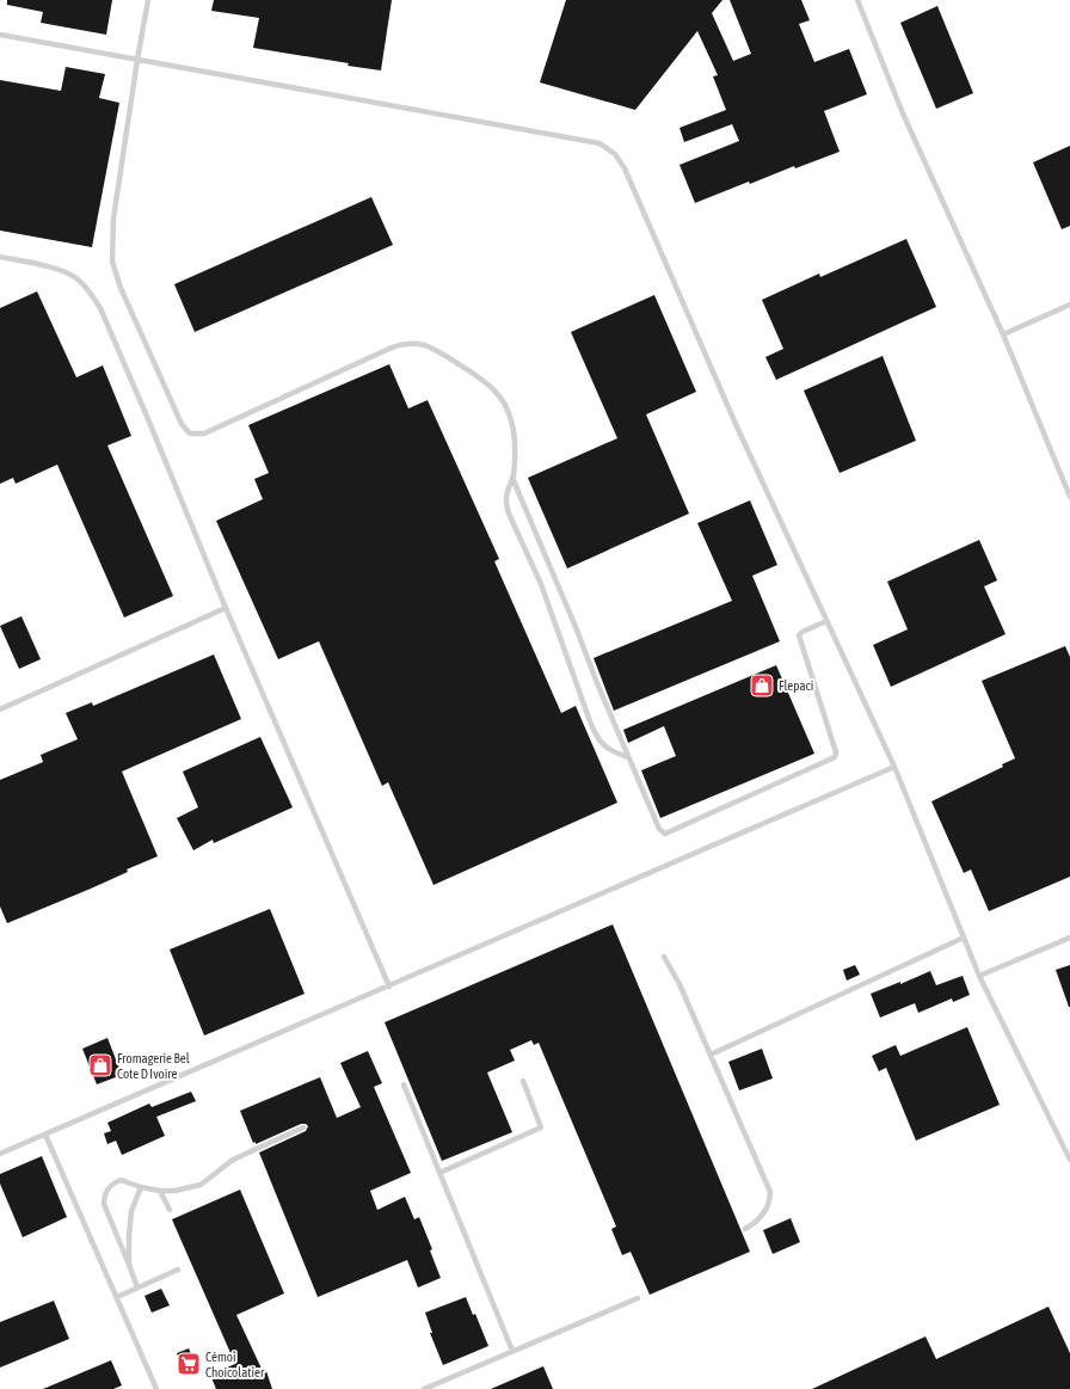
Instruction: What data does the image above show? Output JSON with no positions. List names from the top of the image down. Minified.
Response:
{"places":{"shop":["Flepaci","Fromagerie Bel Cote D Ivoire"],"supermarket":["Cémoi Choicolatier"]}}
